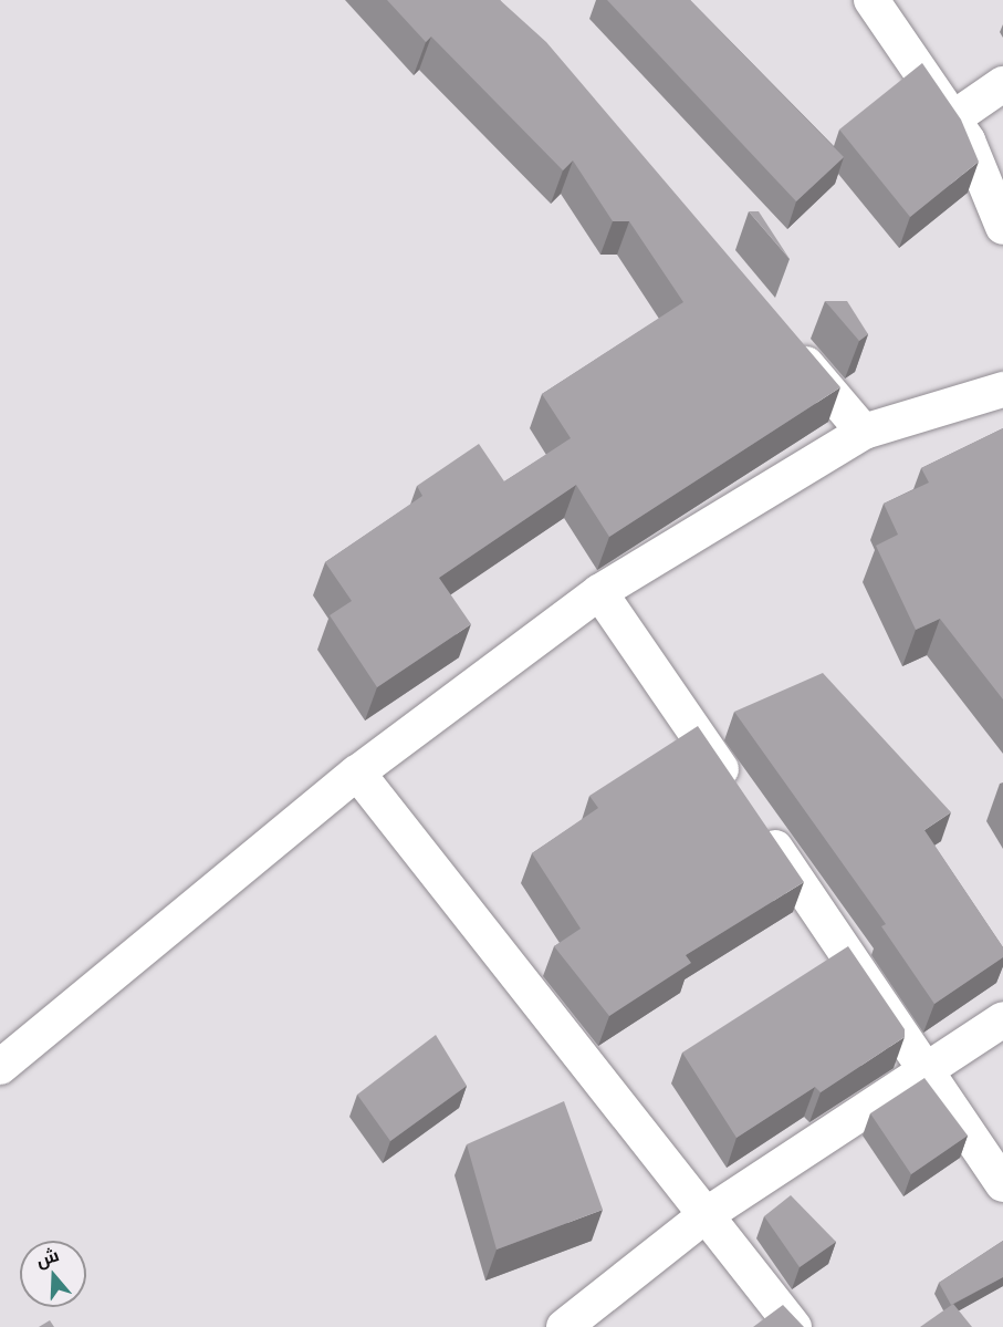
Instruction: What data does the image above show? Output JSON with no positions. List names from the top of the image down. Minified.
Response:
{"north":"top"}
